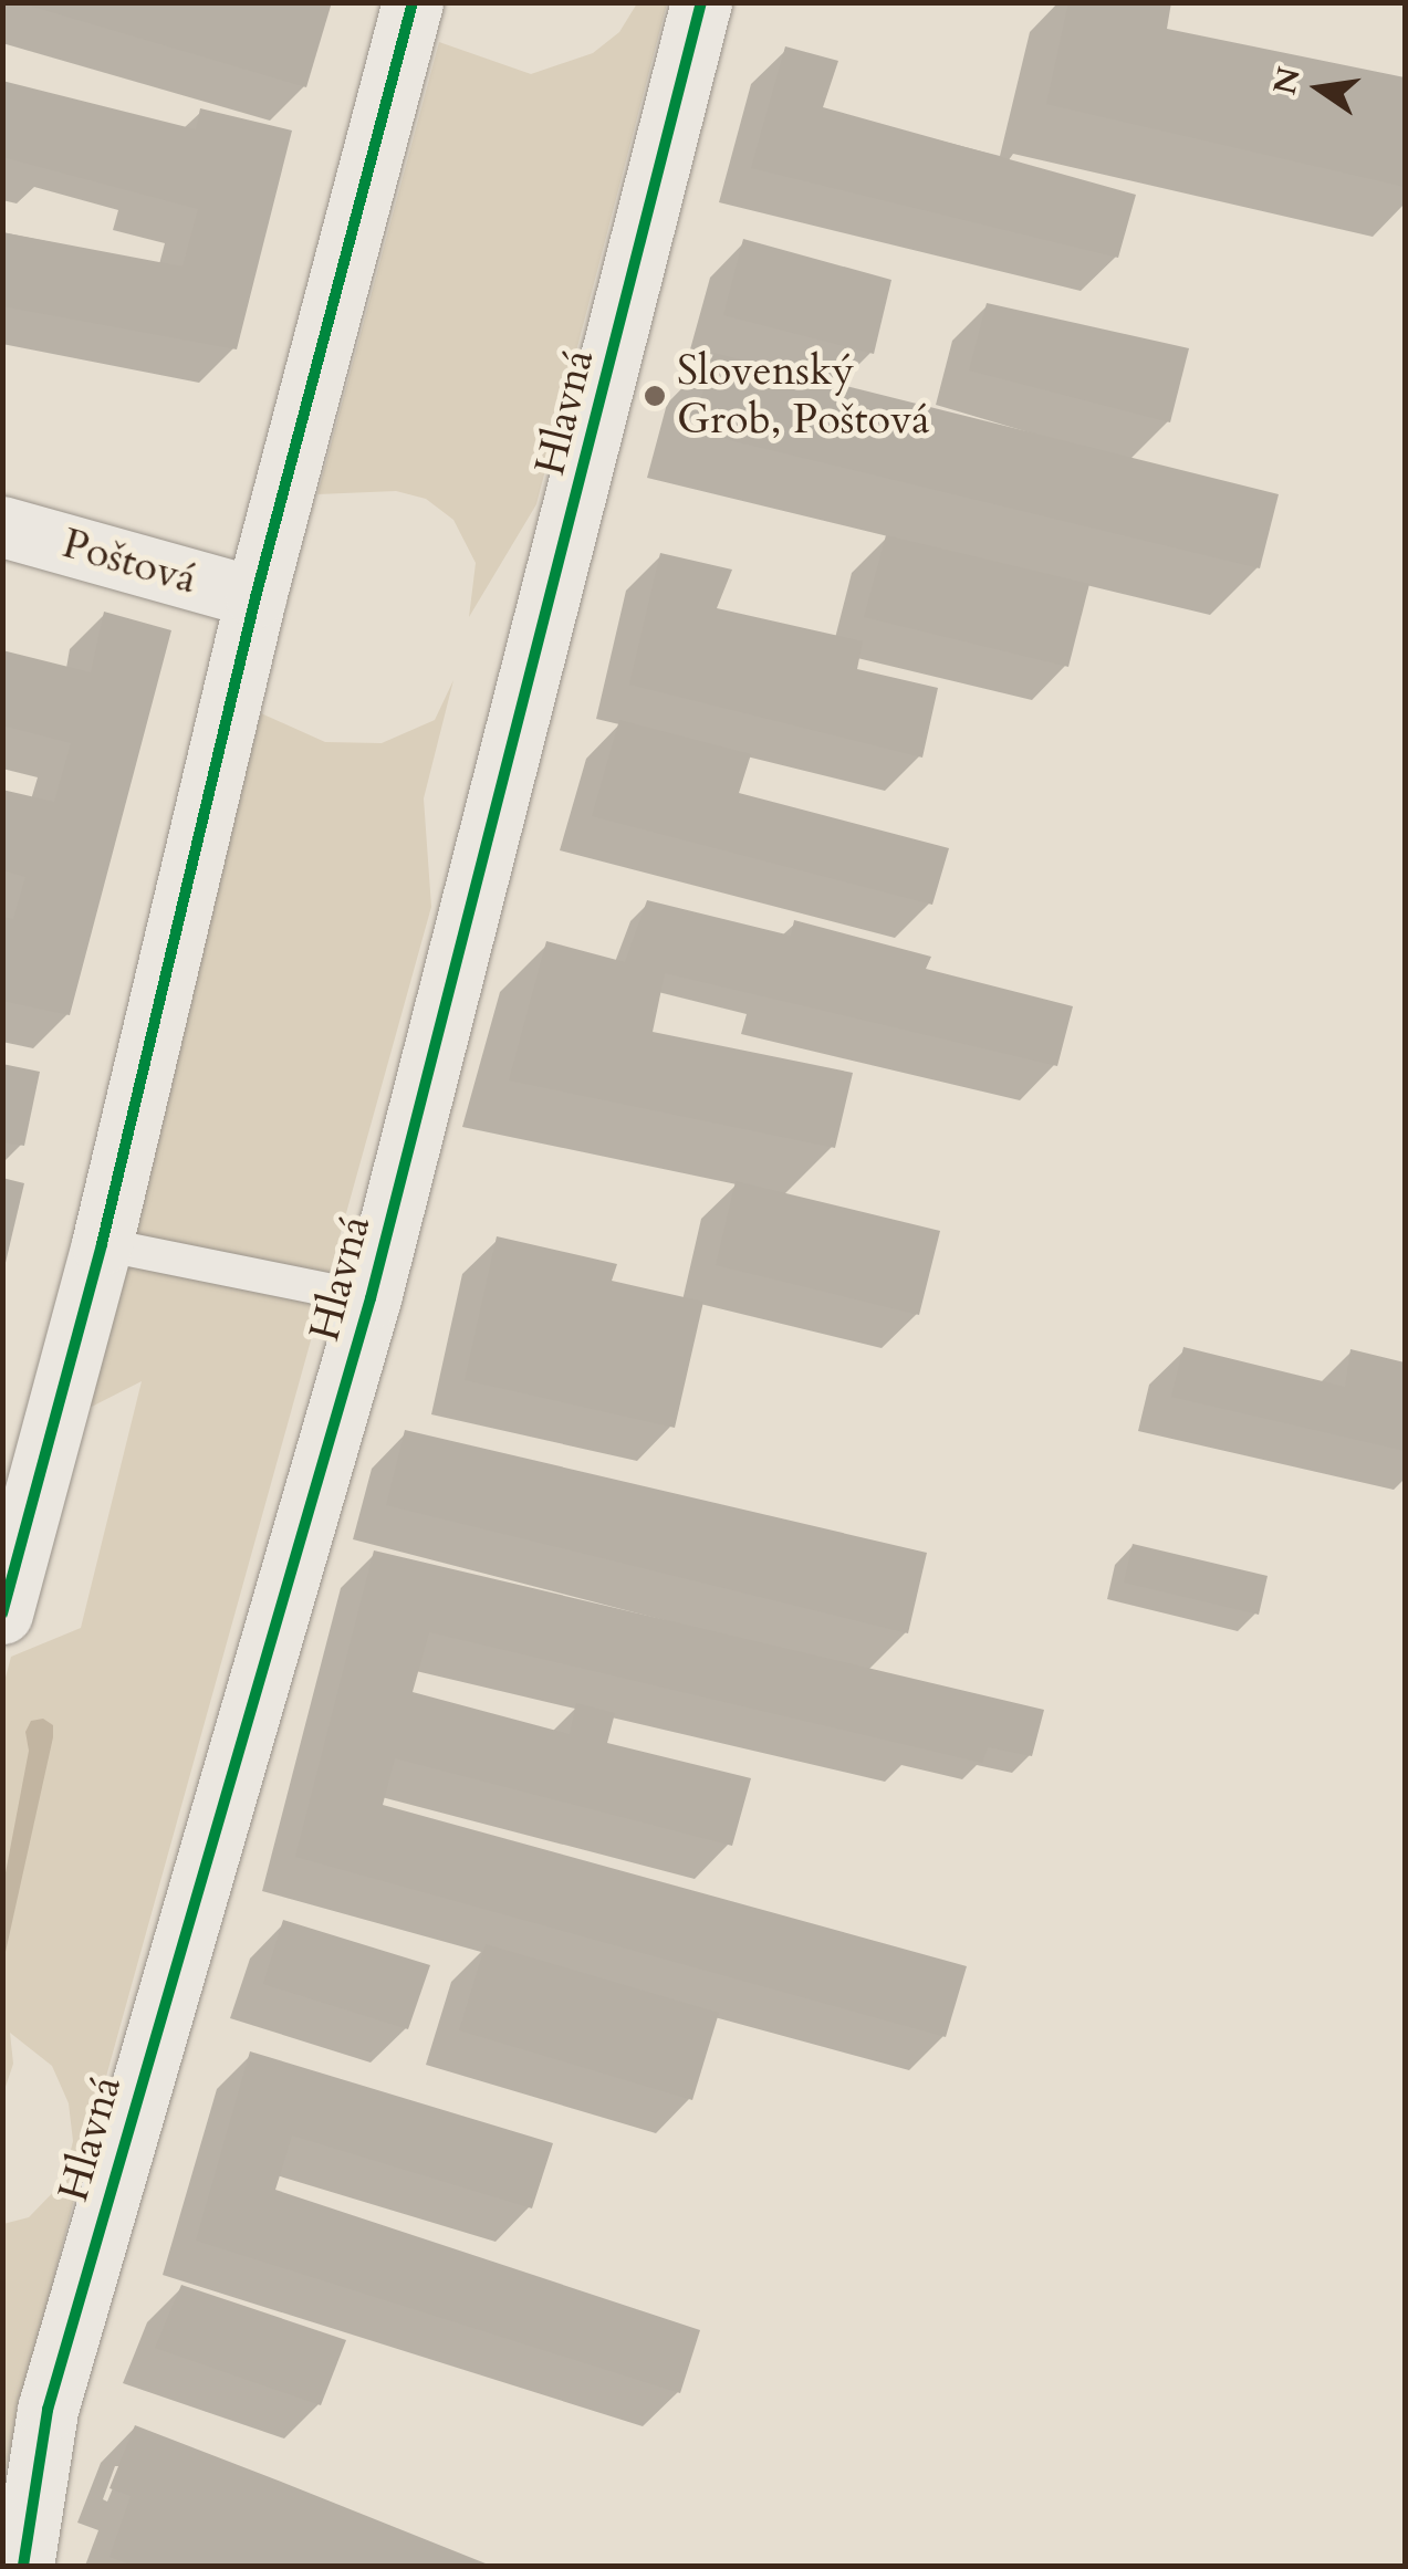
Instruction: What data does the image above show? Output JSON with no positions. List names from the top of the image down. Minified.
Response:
{"streets":{"street":["Hlavná","Poštová"]},"places":["Slovenský Grob, Poštová"],"north":"left"}
